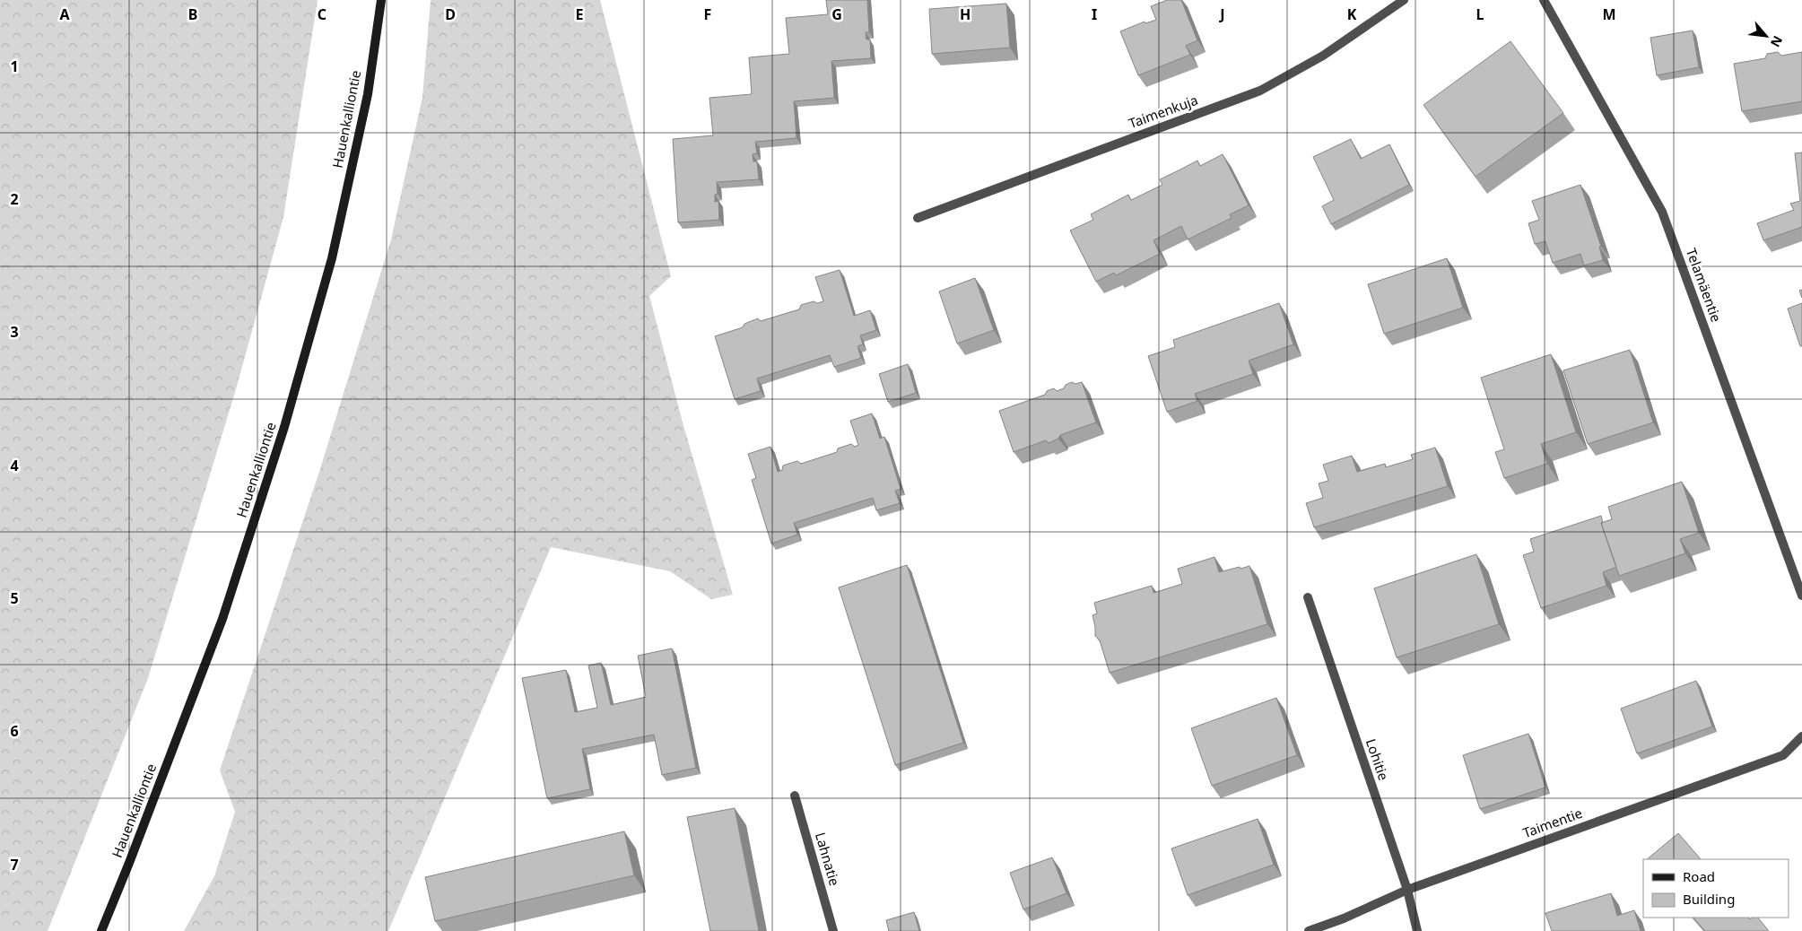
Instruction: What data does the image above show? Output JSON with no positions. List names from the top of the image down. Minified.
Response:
{"streets":{"main road":["Hauenkalliontie"],"street":["Taimenkuja","Telamäentie","Lohitie","Taimentie","Lahnatie"]},"crossings":[["Lohitie","Taimentie"]],"legend":["Road","Building"],"north":"bottom right","grid":{"columns":["A","B","C","D","E","F","G","H","I","J","K","L","M"],"rows":["1","2","3","4","5","6","7"]}}
